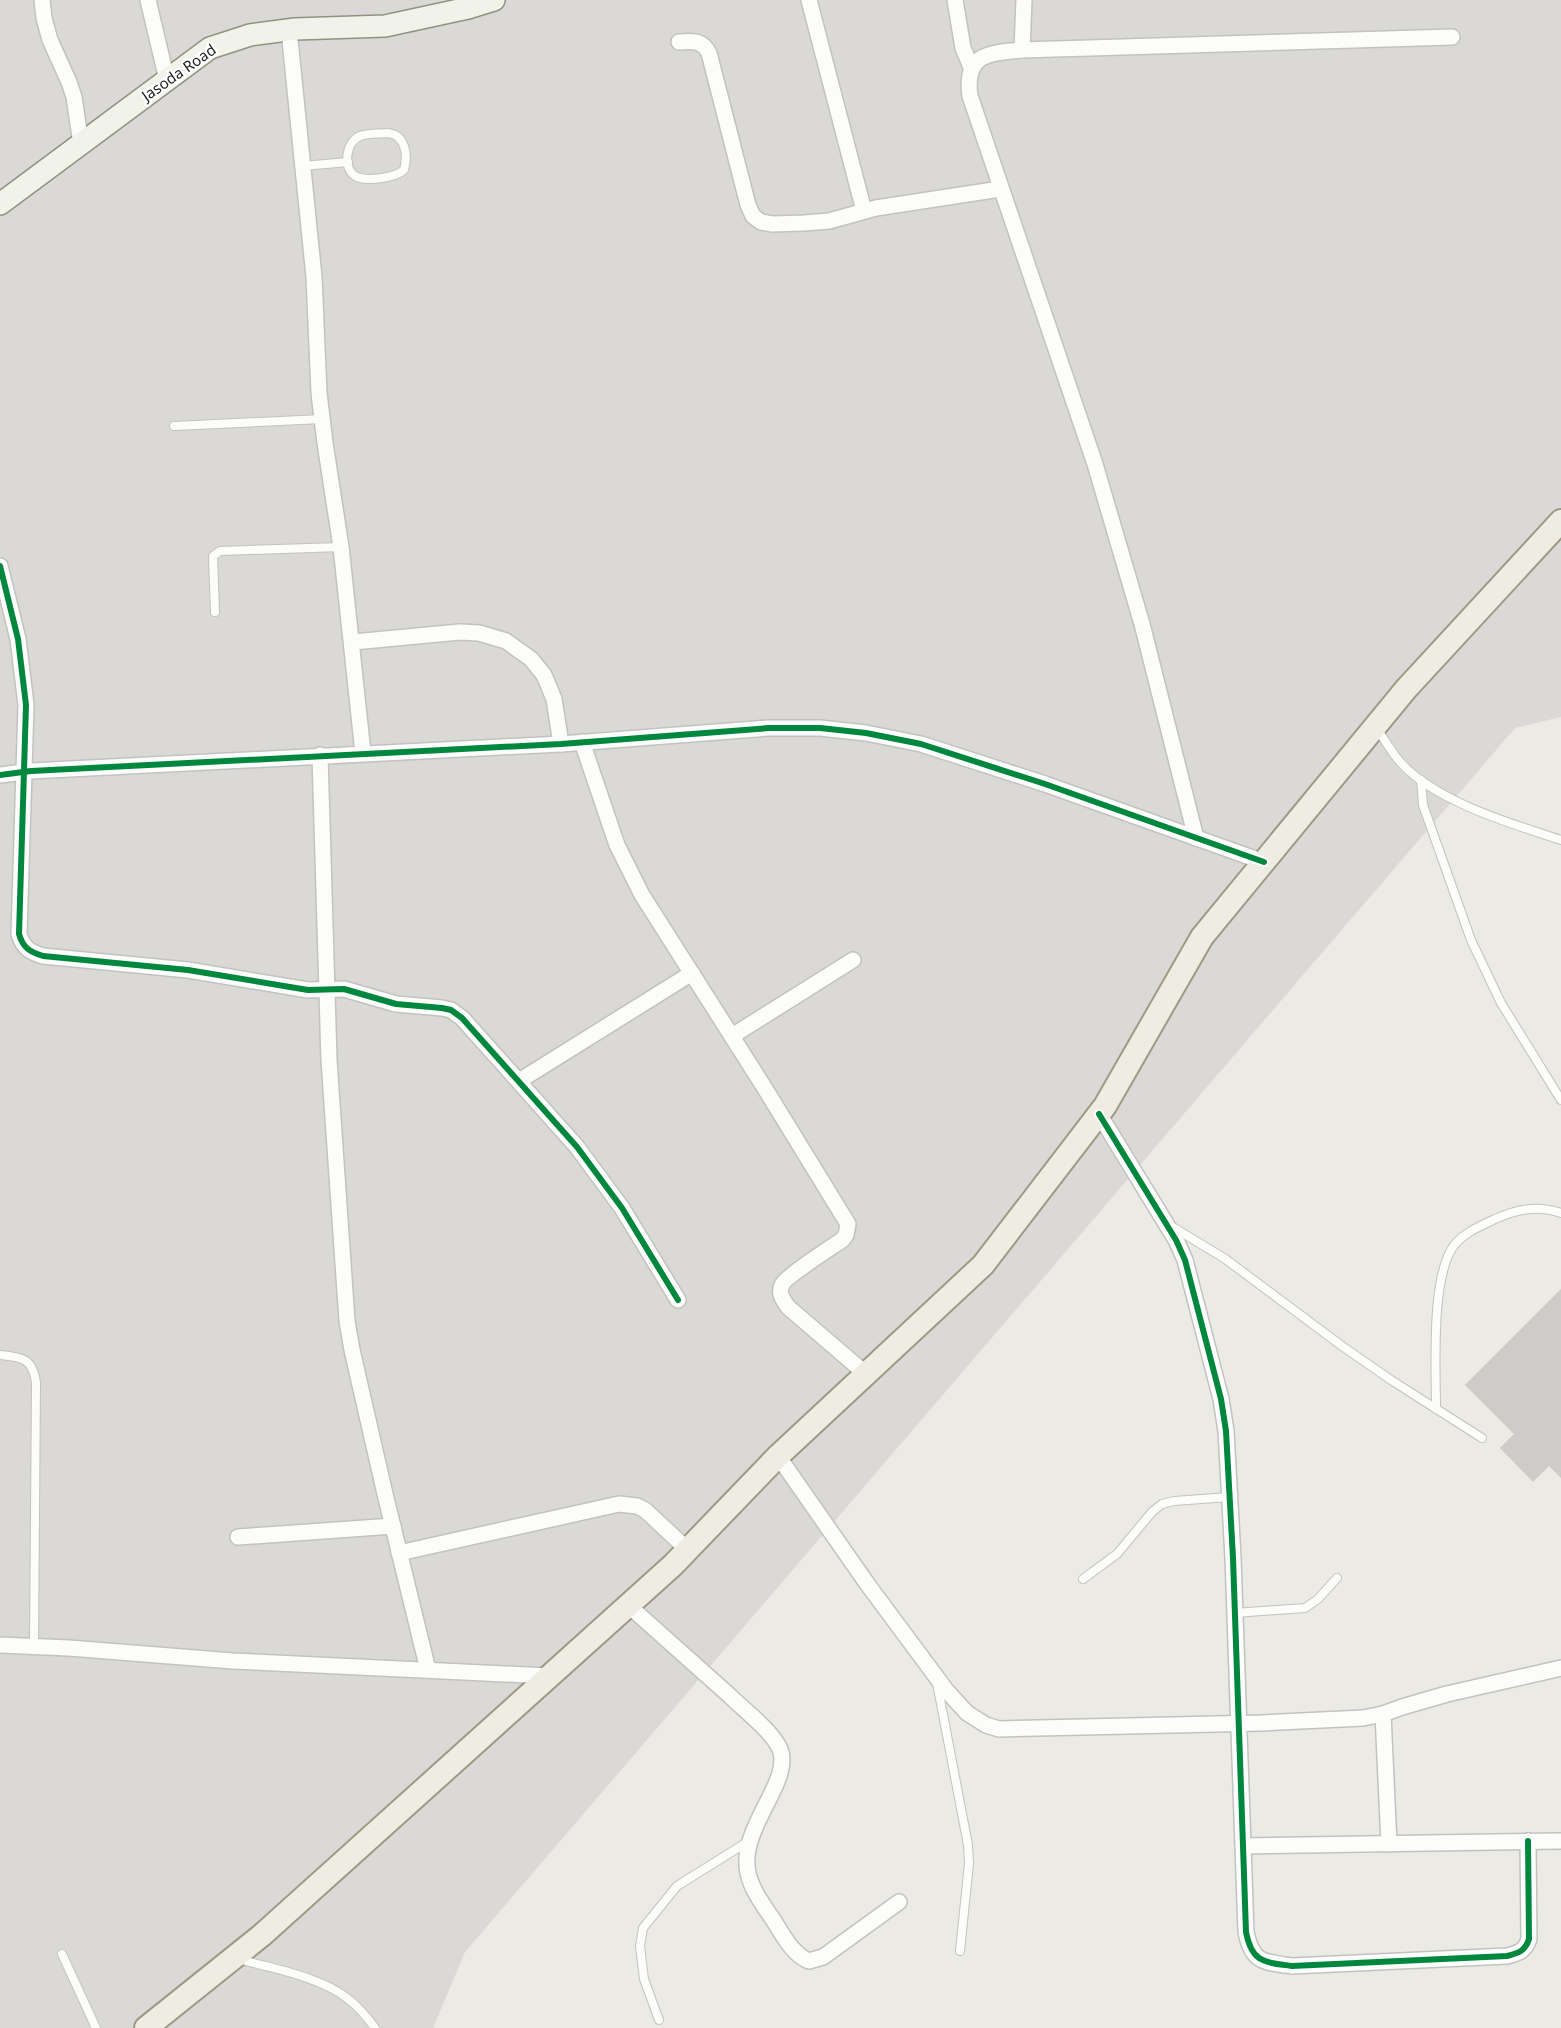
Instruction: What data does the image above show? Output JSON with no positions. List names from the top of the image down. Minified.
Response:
{"streets":{"street":["Jasoda Road"]}}
